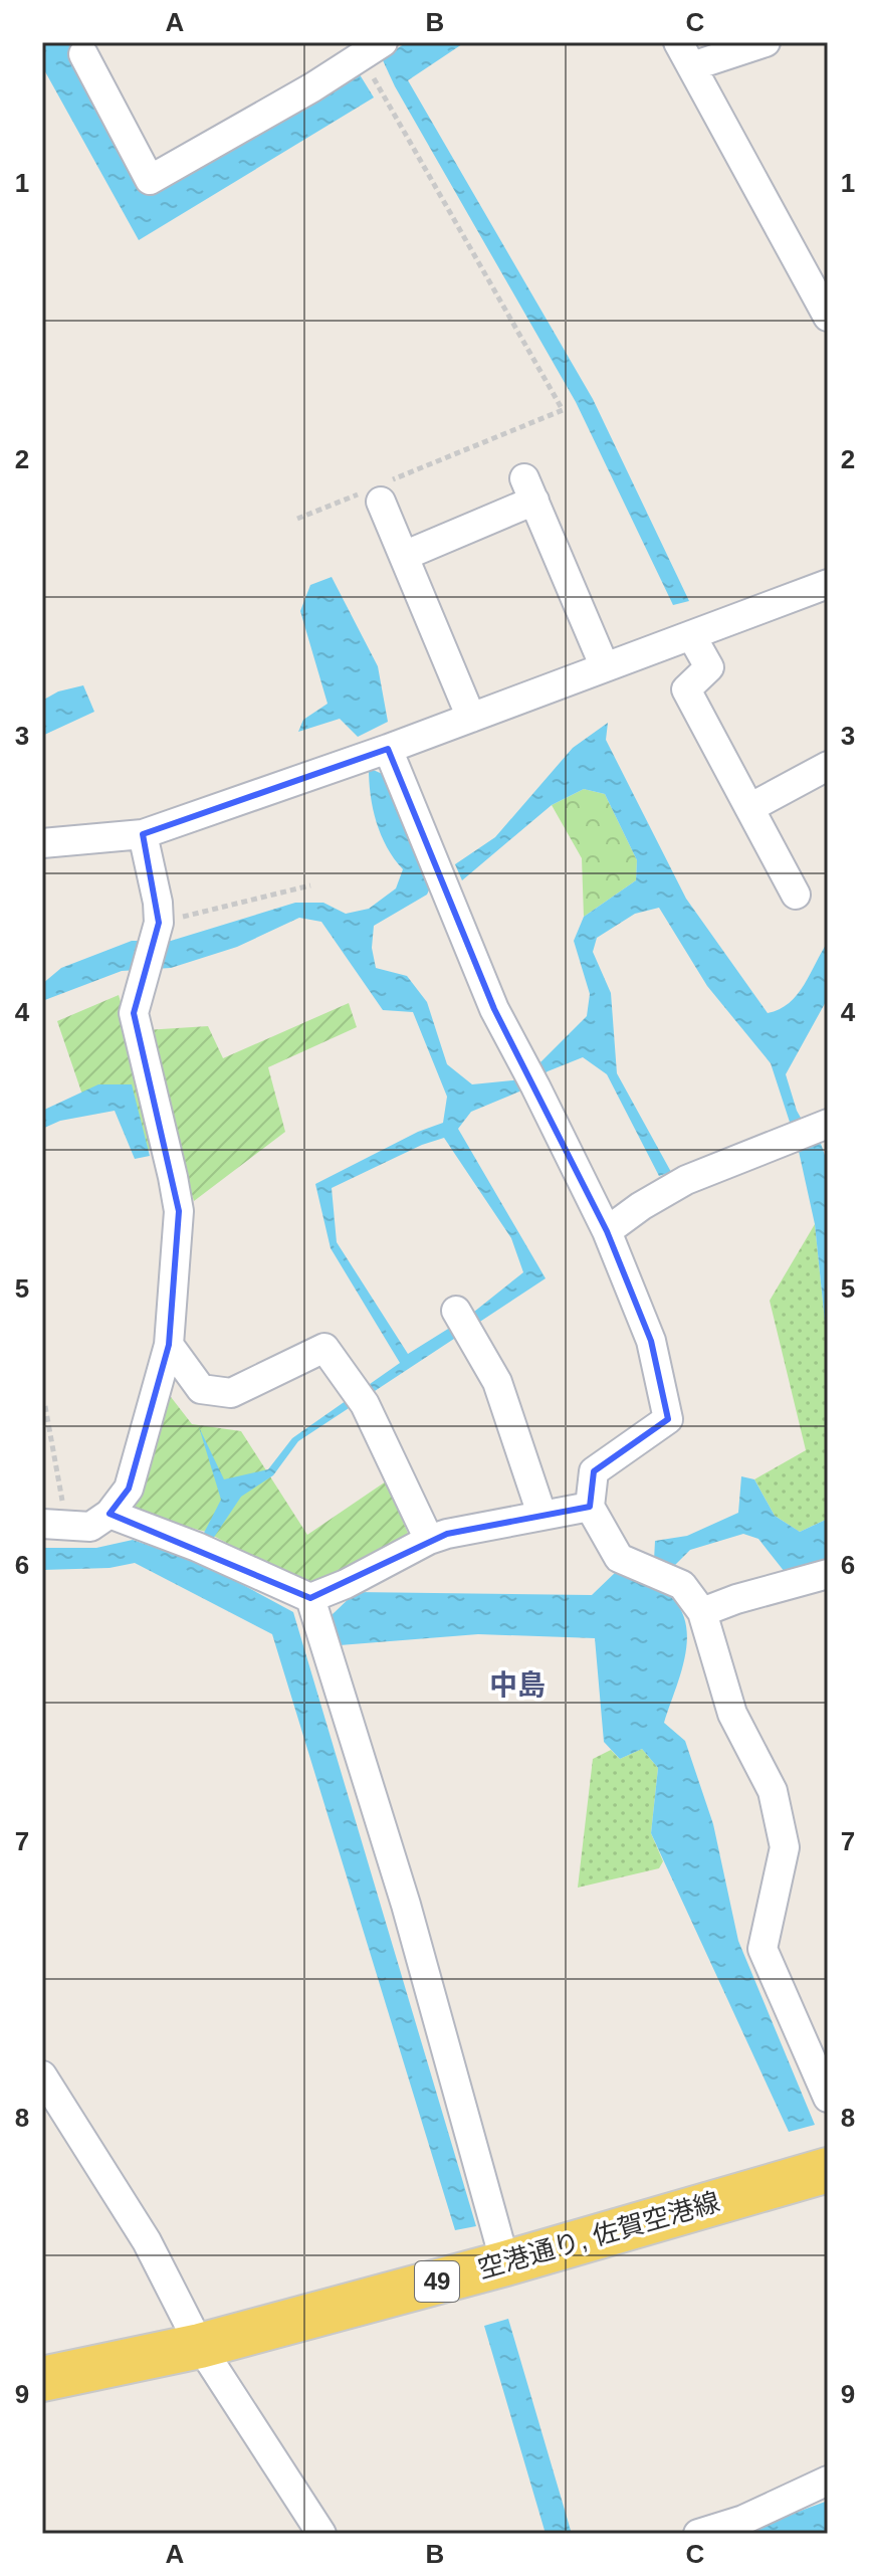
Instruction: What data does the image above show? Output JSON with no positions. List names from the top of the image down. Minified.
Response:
{"streets":{"main road":["空港通り, 佐賀空港線","49"]},"districts":["中島"],"grid":{"columns":["A","B","C"],"rows":["1","2","3","4","5","6","7","8","9"]}}
